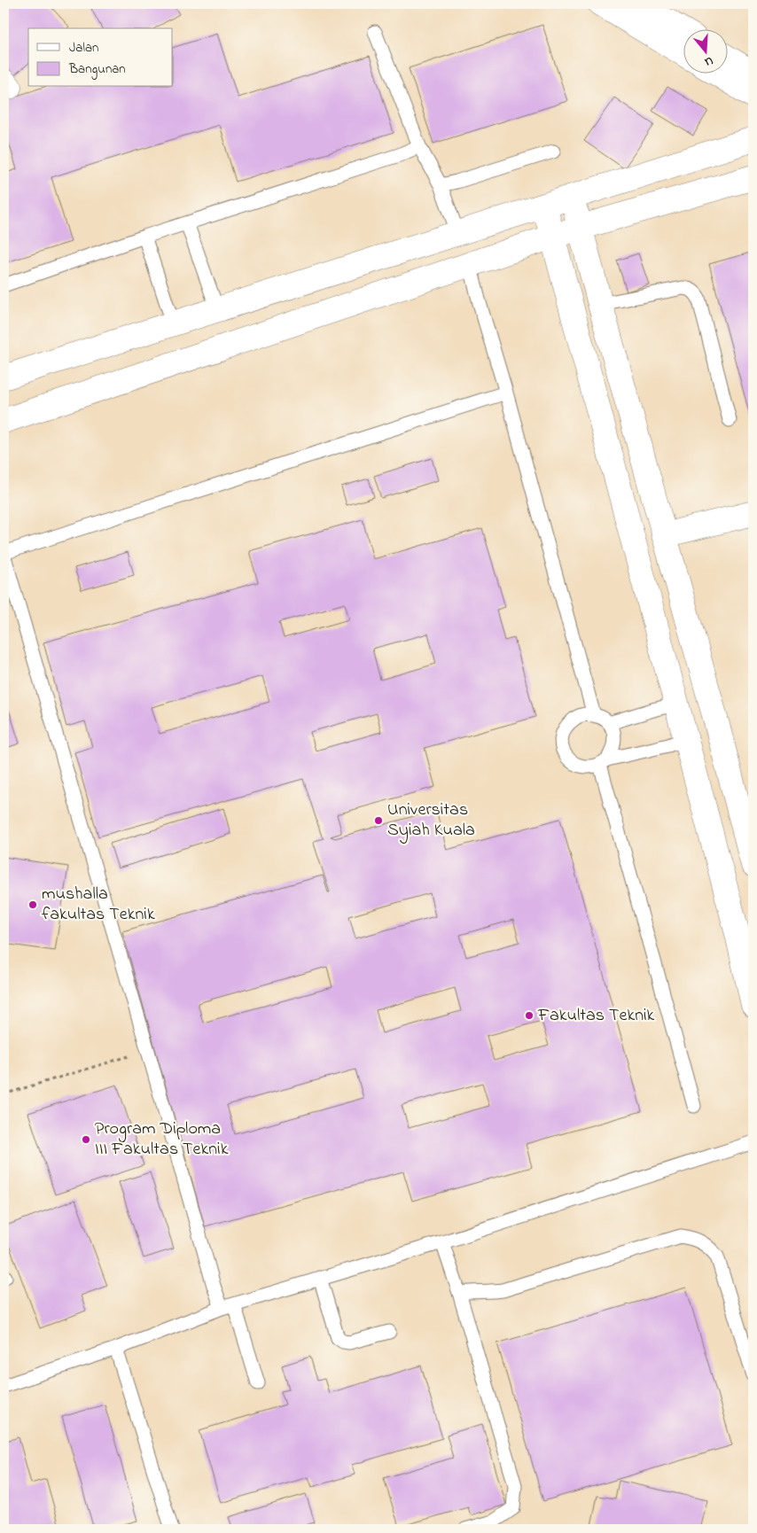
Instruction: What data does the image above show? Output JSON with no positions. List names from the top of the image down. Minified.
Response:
{"places":["Universitas Syiah Kuala","mushalla fakultas Teknik","Fakultas Teknik","Program Diploma III Fakultas Teknik"],"legend":["Jalan","Bangunan"],"north":"bottom"}
